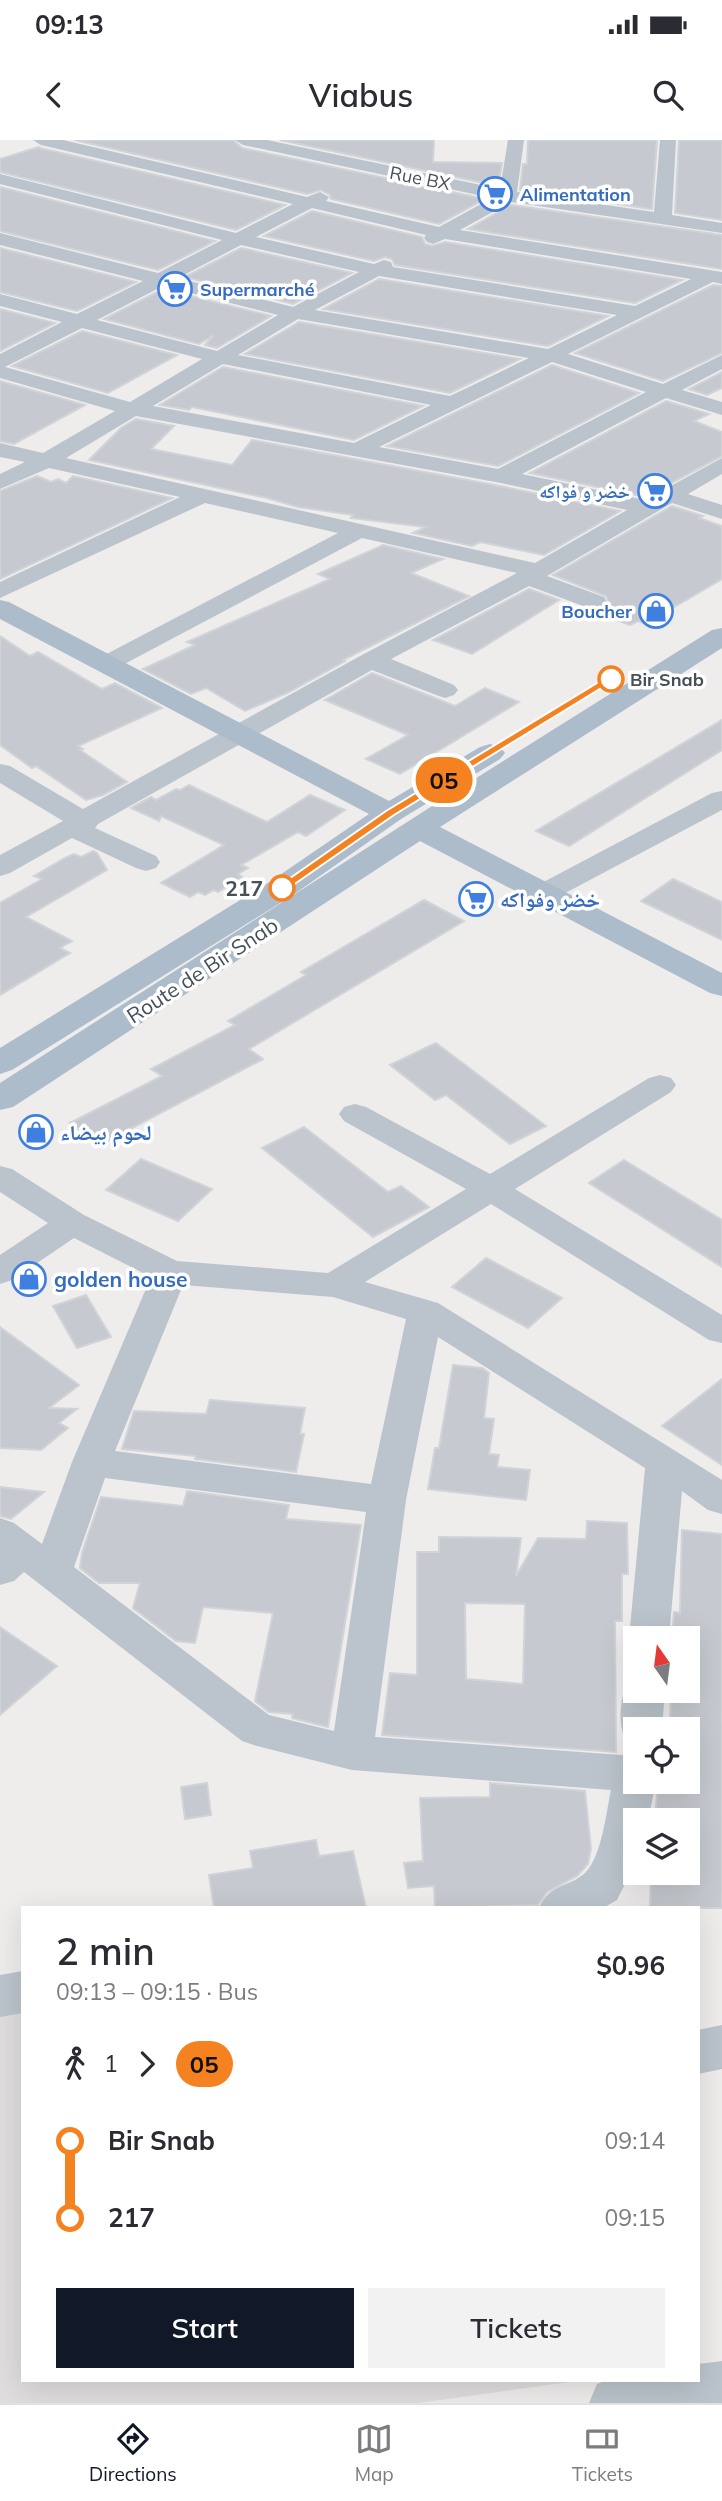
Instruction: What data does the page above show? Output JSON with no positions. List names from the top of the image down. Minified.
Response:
{"streets":{"main road":["Route de Bir Snab"],"street":["Rue BX"]},"places":{"supermarket":["Alimentation","Supermarché","خضر و فواكه","خضر وفواكه"],"shop":["Boucher","لحوم بيضاء","golden house"],"other":["Bir Snab","217"]},"lines":["bus line 05"],"north":"top","page":{"status":"09:13","header":"Viabus","on_map":"05","heading":["2 min","09:13 – 09:15 · Bus","$0.96"],"legs":["1","05"],"list":[{"name":"Bir Snab","value":"09:14"},{"name":"217","value":"09:15"}],"buttons":["Start","Tickets"],"tabs":["Directions","Map","Tickets"]}}
